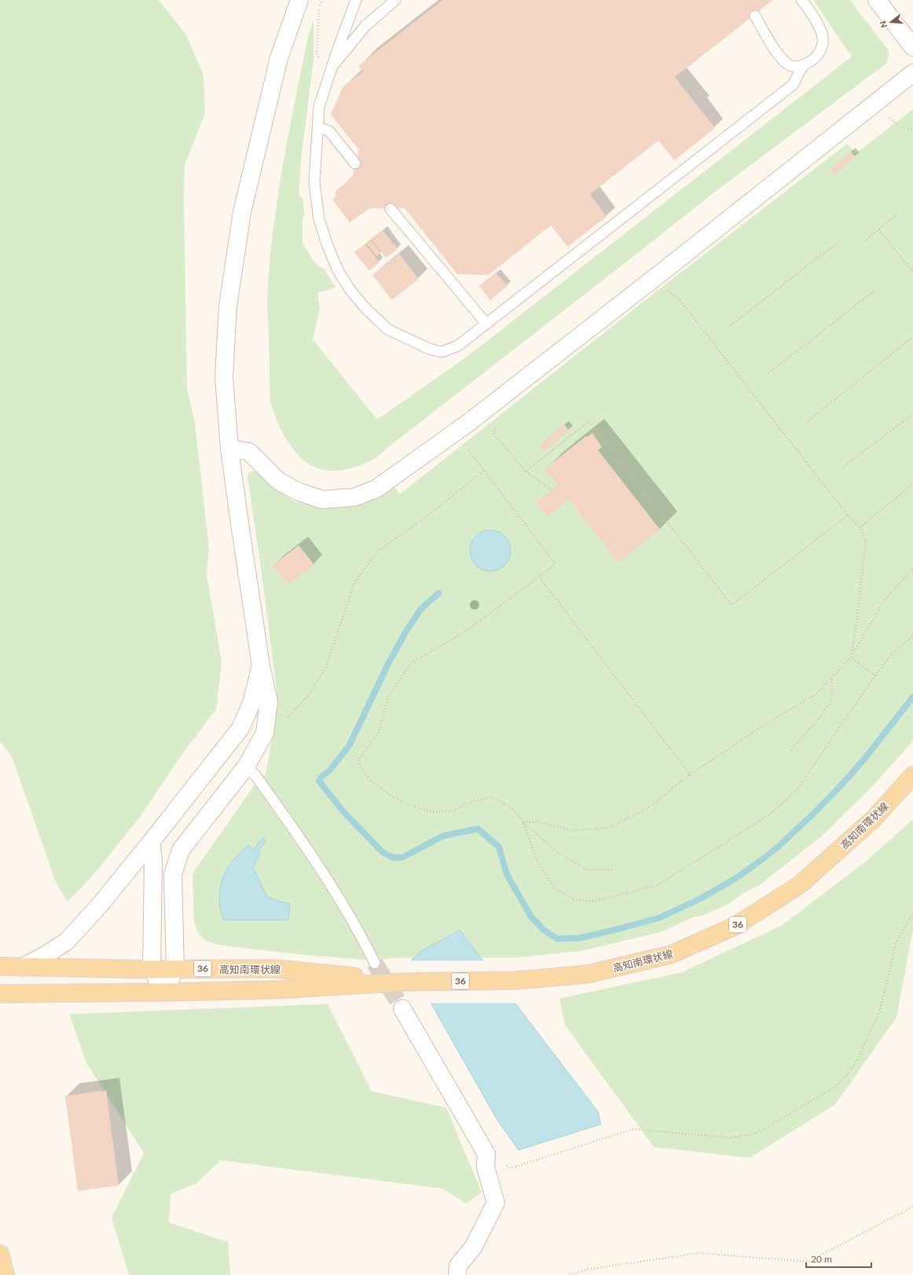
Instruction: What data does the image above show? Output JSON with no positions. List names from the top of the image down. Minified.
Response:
{"streets":{"main road":["高知南環状線","36"]},"scale_bar":"20 m","north":"left"}
